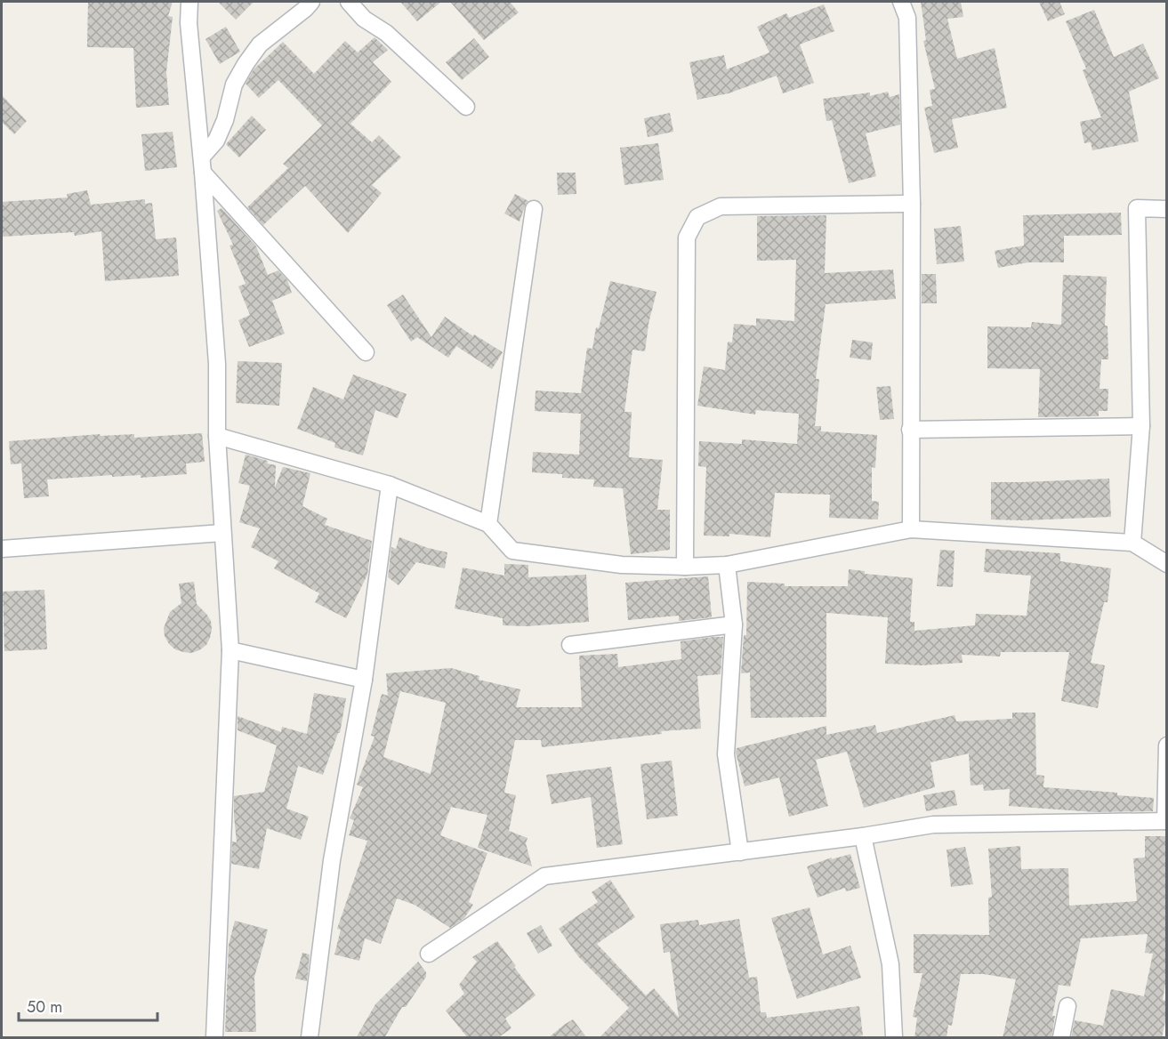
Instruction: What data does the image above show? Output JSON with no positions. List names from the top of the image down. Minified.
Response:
{"scale_bar":"50 m"}
